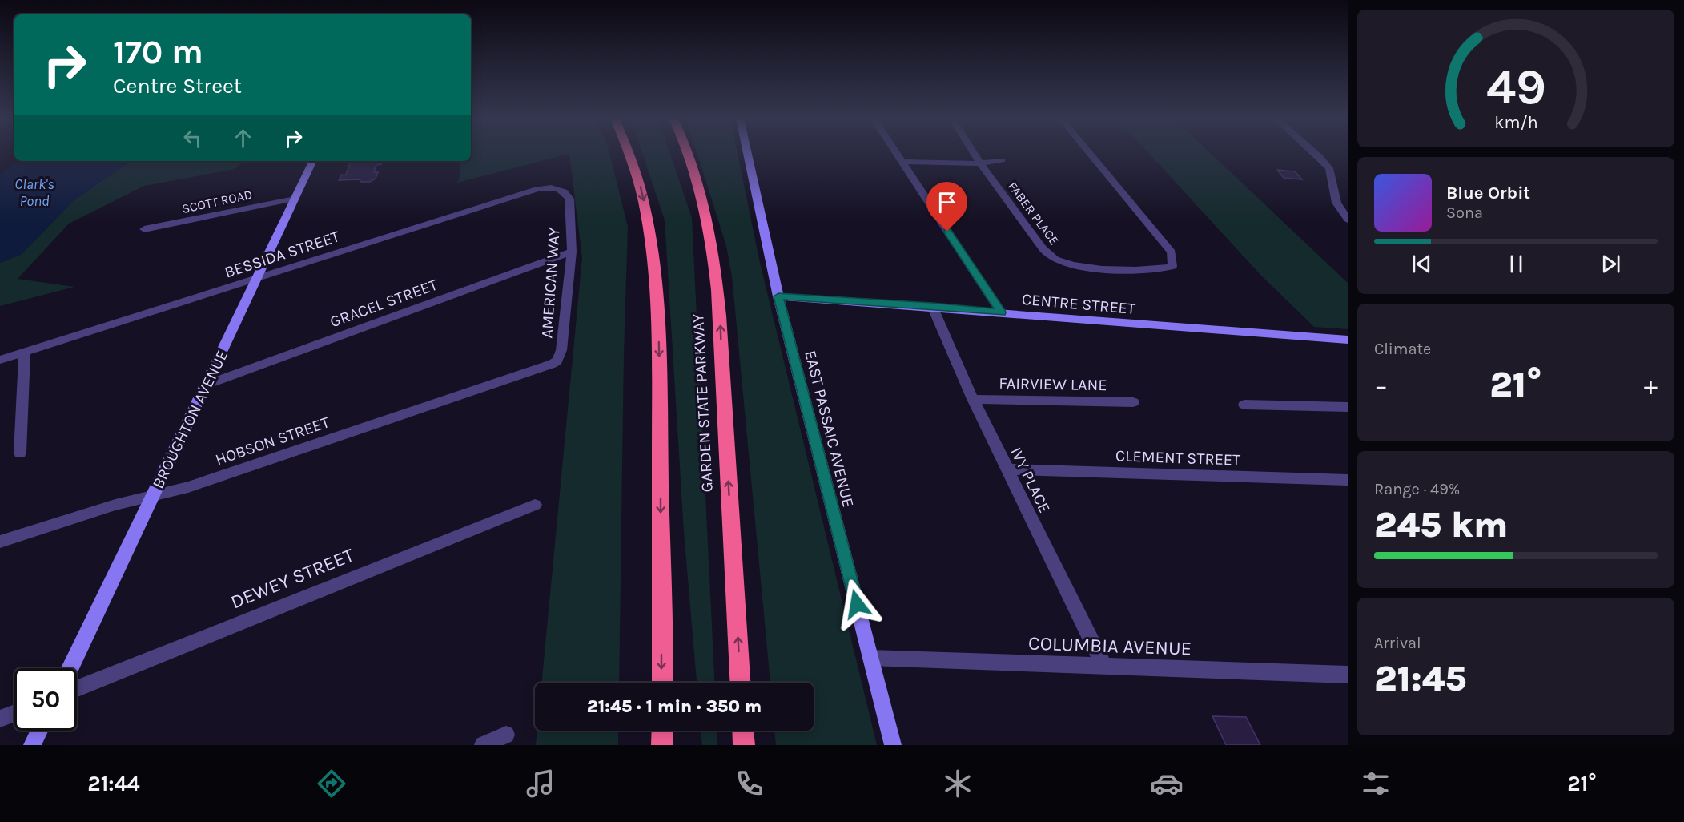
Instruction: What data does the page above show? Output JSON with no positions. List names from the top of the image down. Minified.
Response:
{"streets":{"highway":["GARDEN STATE PARKWAY"],"street":["SCOTT ROAD","FABER PLACE","BESSIDA STREET","AMERICAN WAY","GRACEL STREET","CENTRE STREET","FAIRVIEW LANE","BROUGHTON AVENUE","EAST PASSAIC AVENUE","HOBSON STREET","CLEMENT STREET","IVY PLACE","DEWEY STREET","COLUMBIA AVENUE"]},"crossings":[["SCOTT ROAD","BROUGHTON AVENUE"],["BESSIDA STREET","AMERICAN WAY"],["BESSIDA STREET","BROUGHTON AVENUE"],["AMERICAN WAY","GRACEL STREET"],["AMERICAN WAY","HOBSON STREET"],["GRACEL STREET","BROUGHTON AVENUE"],["CENTRE STREET","EAST PASSAIC AVENUE"],["CENTRE STREET","IVY PLACE"],["FAIRVIEW LANE","IVY PLACE"],["BROUGHTON AVENUE","HOBSON STREET"],["EAST PASSAIC AVENUE","COLUMBIA AVENUE"],["CLEMENT STREET","IVY PLACE"],["IVY PLACE","COLUMBIA AVENUE"]],"water":["Clark's Pond"],"page":{"turn":["170 m","Centre Street"],"song":["Blue Orbit","Sona"],"tile":["Climate",["Range · 49%","245 km"],["Arrival","21:45"]],"heat":["−","21°","+"],"limit":"50","trip":"21:45 · 1 min · 350 m","tabs":["21:44","21°"],"gauge":["49","km/h"]}}
